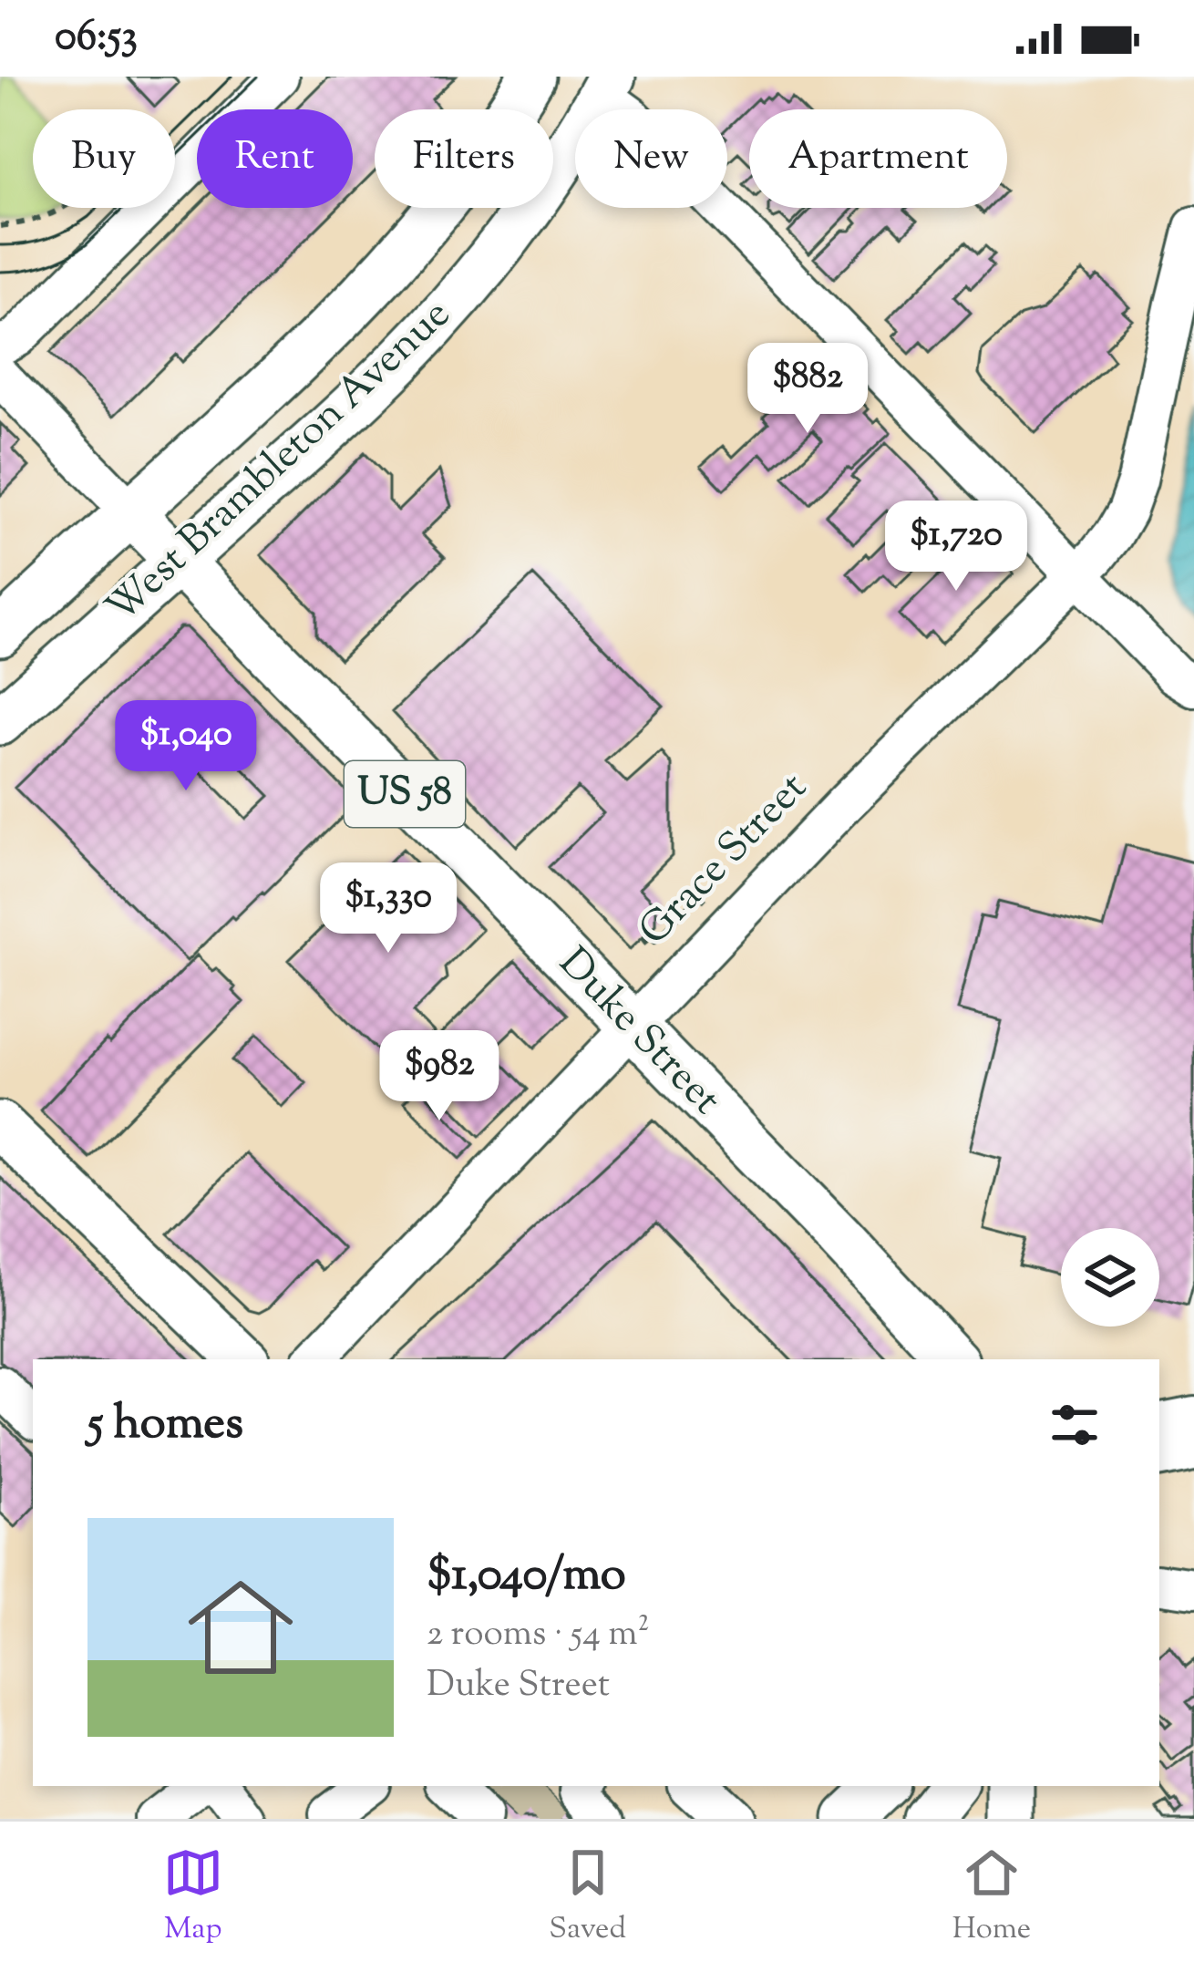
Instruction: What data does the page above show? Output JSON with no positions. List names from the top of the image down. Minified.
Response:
{"streets":{"main road":["West Brambleton Avenue","US 58","Duke Street"],"street":["Grace Street"]},"crossings":[["West Brambleton Avenue","Duke Street"],["Grace Street","Duke Street"]],"page":{"status":"06:53","chip":["Buy","Rent","Filters","New","Apartment"],"price":["$882","$1,720","$1,040","$1,330","$982"],"heading":"5 homes","list":[{"name":"$1,040/mo","note":"2 rooms · 54 m² · Duke Street"}],"tabs":["Map","Saved","Home"]}}
